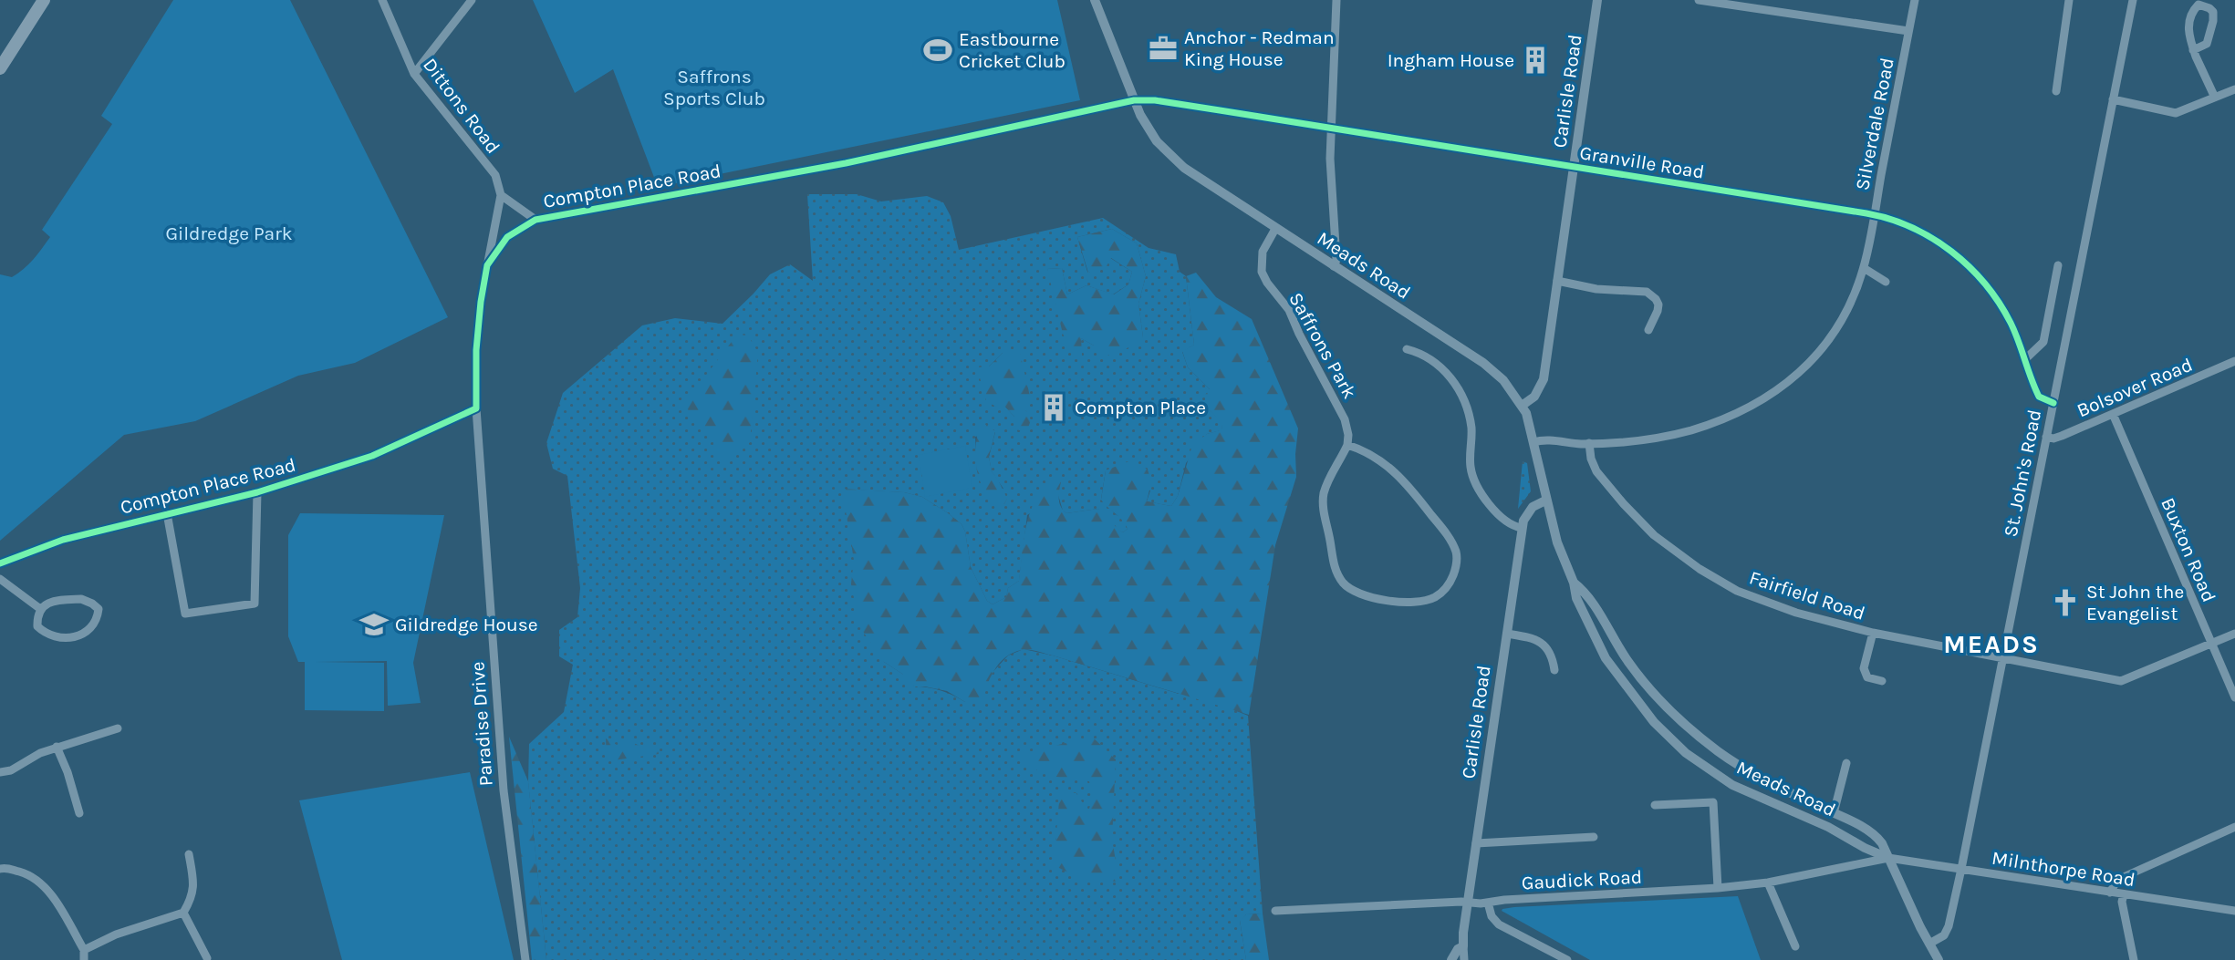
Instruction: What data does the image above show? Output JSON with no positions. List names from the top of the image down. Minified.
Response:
{"streets":{"street":["Carlisle Road","Dittons Road","Silverdale Road","Granville Road","Compton Place Road","Meads Road","Saffrons Park","Bolsover Road","St. John's Road","Buxton Road","Fairfield Road","Paradise Drive","Milnthorpe Road","Gaudick Road"]},"crossings":[["Carlisle Road","Granville Road"],["Carlisle Road","Meads Road"],["Carlisle Road","Gaudick Road"],["Dittons Road","Compton Place Road"],["Silverdale Road","Granville Road"],["Silverdale Road","Meads Road"],["Silverdale Road","Fairfield Road"],["Granville Road","Compton Place Road"],["Granville Road","Meads Road"],["Granville Road","St. John's Road"],["Compton Place Road","Meads Road"],["Compton Place Road","Paradise Drive"],["Meads Road","Saffrons Park"],["Meads Road","St. John's Road"],["Meads Road","Milnthorpe Road"],["Meads Road","Gaudick Road"],["Bolsover Road","St. John's Road"],["Bolsover Road","Buxton Road"],["St. John's Road","Fairfield Road"],["St. John's Road","Milnthorpe Road"],["Buxton Road","Fairfield Road"],["Milnthorpe Road","Gaudick Road"]],"districts":["MEADS"],"parks":["Saffrons Sports Club","Gildredge Park"],"places":{"office":["Anchor - Redman King House"],"sports":["Eastbourne Cricket Club"],"building":["Ingham House","Compton Place"],"church":["St John the Evangelist"],"school or university":["Gildredge House"]}}
